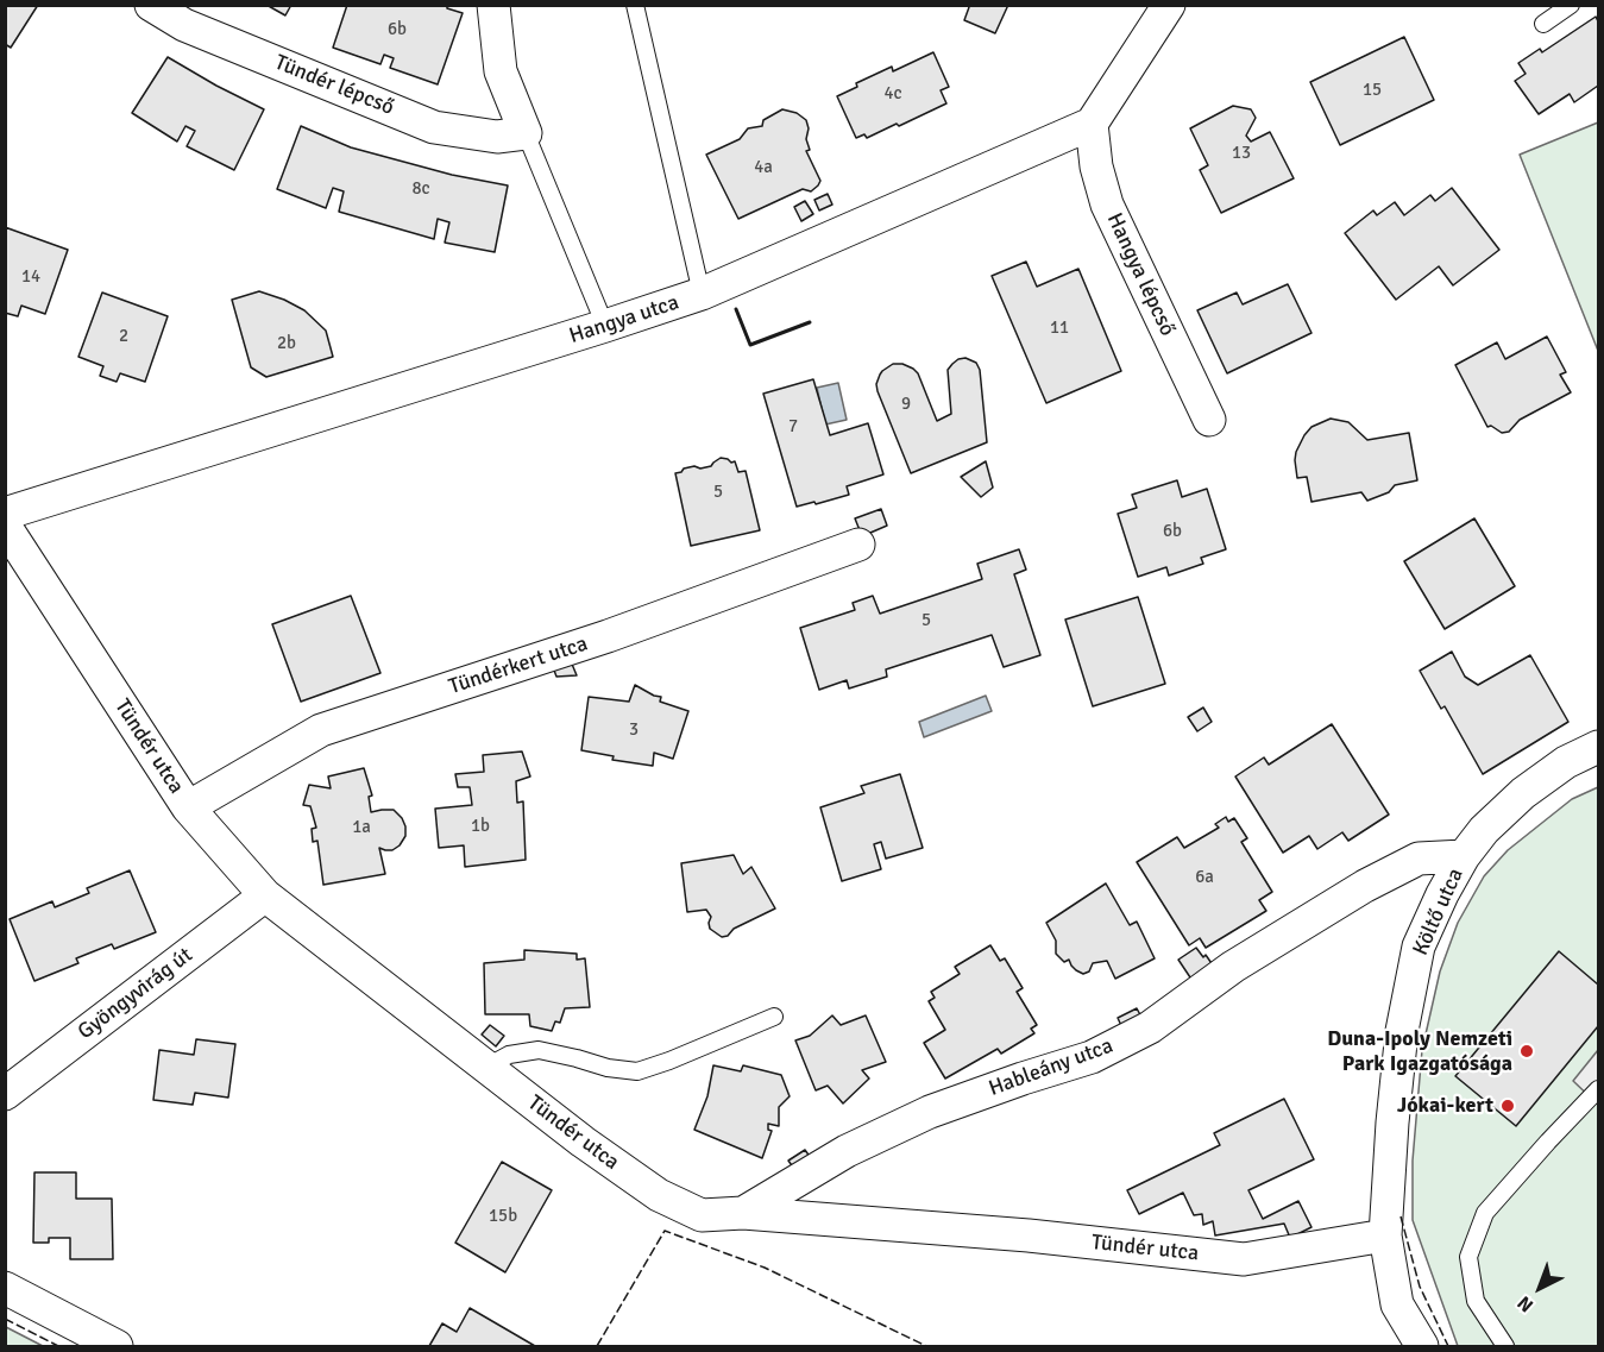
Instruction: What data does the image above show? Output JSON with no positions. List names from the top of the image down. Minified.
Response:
{"streets":{"street":["Tündér lépcső","Hangya lépcső","Hangya utca","Tündérkert utca","Tündér utca","Költő utca","Gyöngyvirág út","Hableány utca"]},"crossings":[["Hangya lépcső","Hangya utca"],["Tündérkert utca","Tündér utca"],["Tündér utca","Költő utca"],["Tündér utca","Gyöngyvirág út"],["Tündér utca","Hableány utca"],["Költő utca","Hableány utca"]],"places":["Duna-Ipoly Nemzeti Park Igazgatósága","Jókai-kert"],"house_numbers":["6b","15","4c","13","4a","8c","14","11","2","2b","9","7","5","6b","5","3","1b","1a","6a","15b"],"north":"bottom left"}
